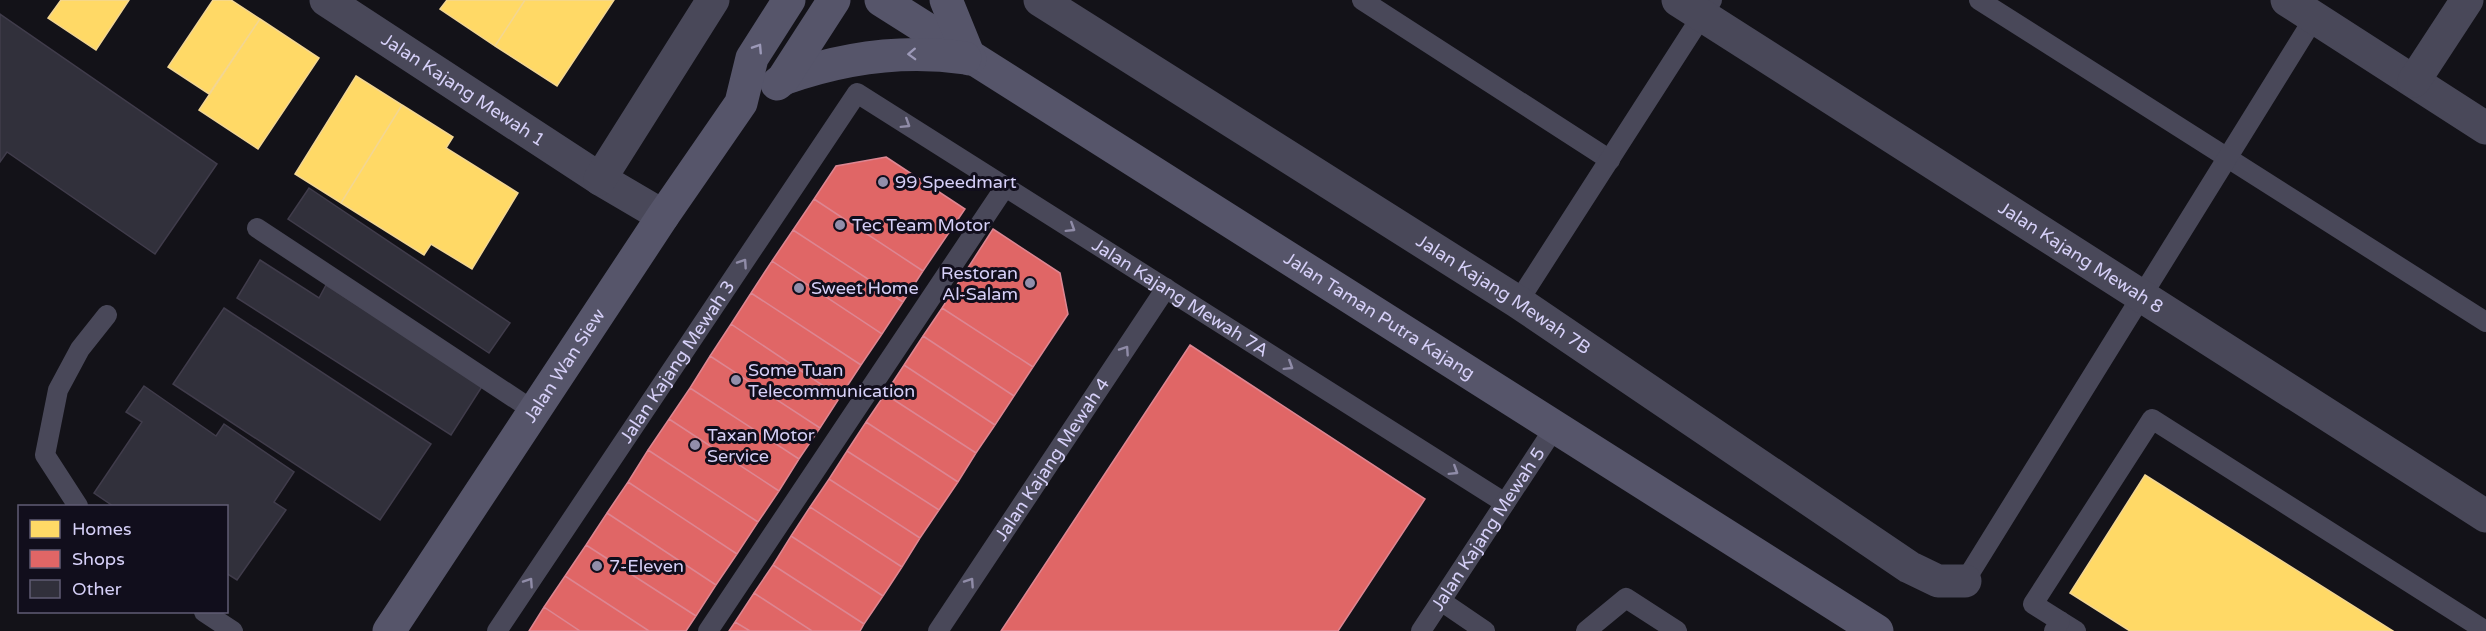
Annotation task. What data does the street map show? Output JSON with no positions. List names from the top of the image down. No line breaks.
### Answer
{"streets":{"street":["Jalan Kajang Mewah 1","Jalan Kajang Mewah 8","Jalan Kajang Mewah 7B","Jalan Taman Putra Kajang","Jalan Wan Siew"],"lane":["Jalan Kajang Mewah 7A","Jalan Kajang Mewah 3","Jalan Kajang Mewah 4","Jalan Kajang Mewah 5"]},"crossings":[["Jalan Kajang Mewah 1","Jalan Wan Siew"],["Jalan Kajang Mewah 7A","Jalan Kajang Mewah 3"],["Jalan Kajang Mewah 7A","Jalan Kajang Mewah 4"],["Jalan Kajang Mewah 7A","Jalan Kajang Mewah 5"],["Jalan Taman Putra Kajang","Jalan Kajang Mewah 5"]],"one_way":["Jalan Kajang Mewah 7A","Jalan Kajang Mewah 4"],"places":["99 Speedmart","Tec Team Motor","Restoran Al-Salam","Sweet Home","Some Tuan Telecommunication","Taxan Motor Service","7-Eleven"],"legend":["Homes","Shops","Other"]}
